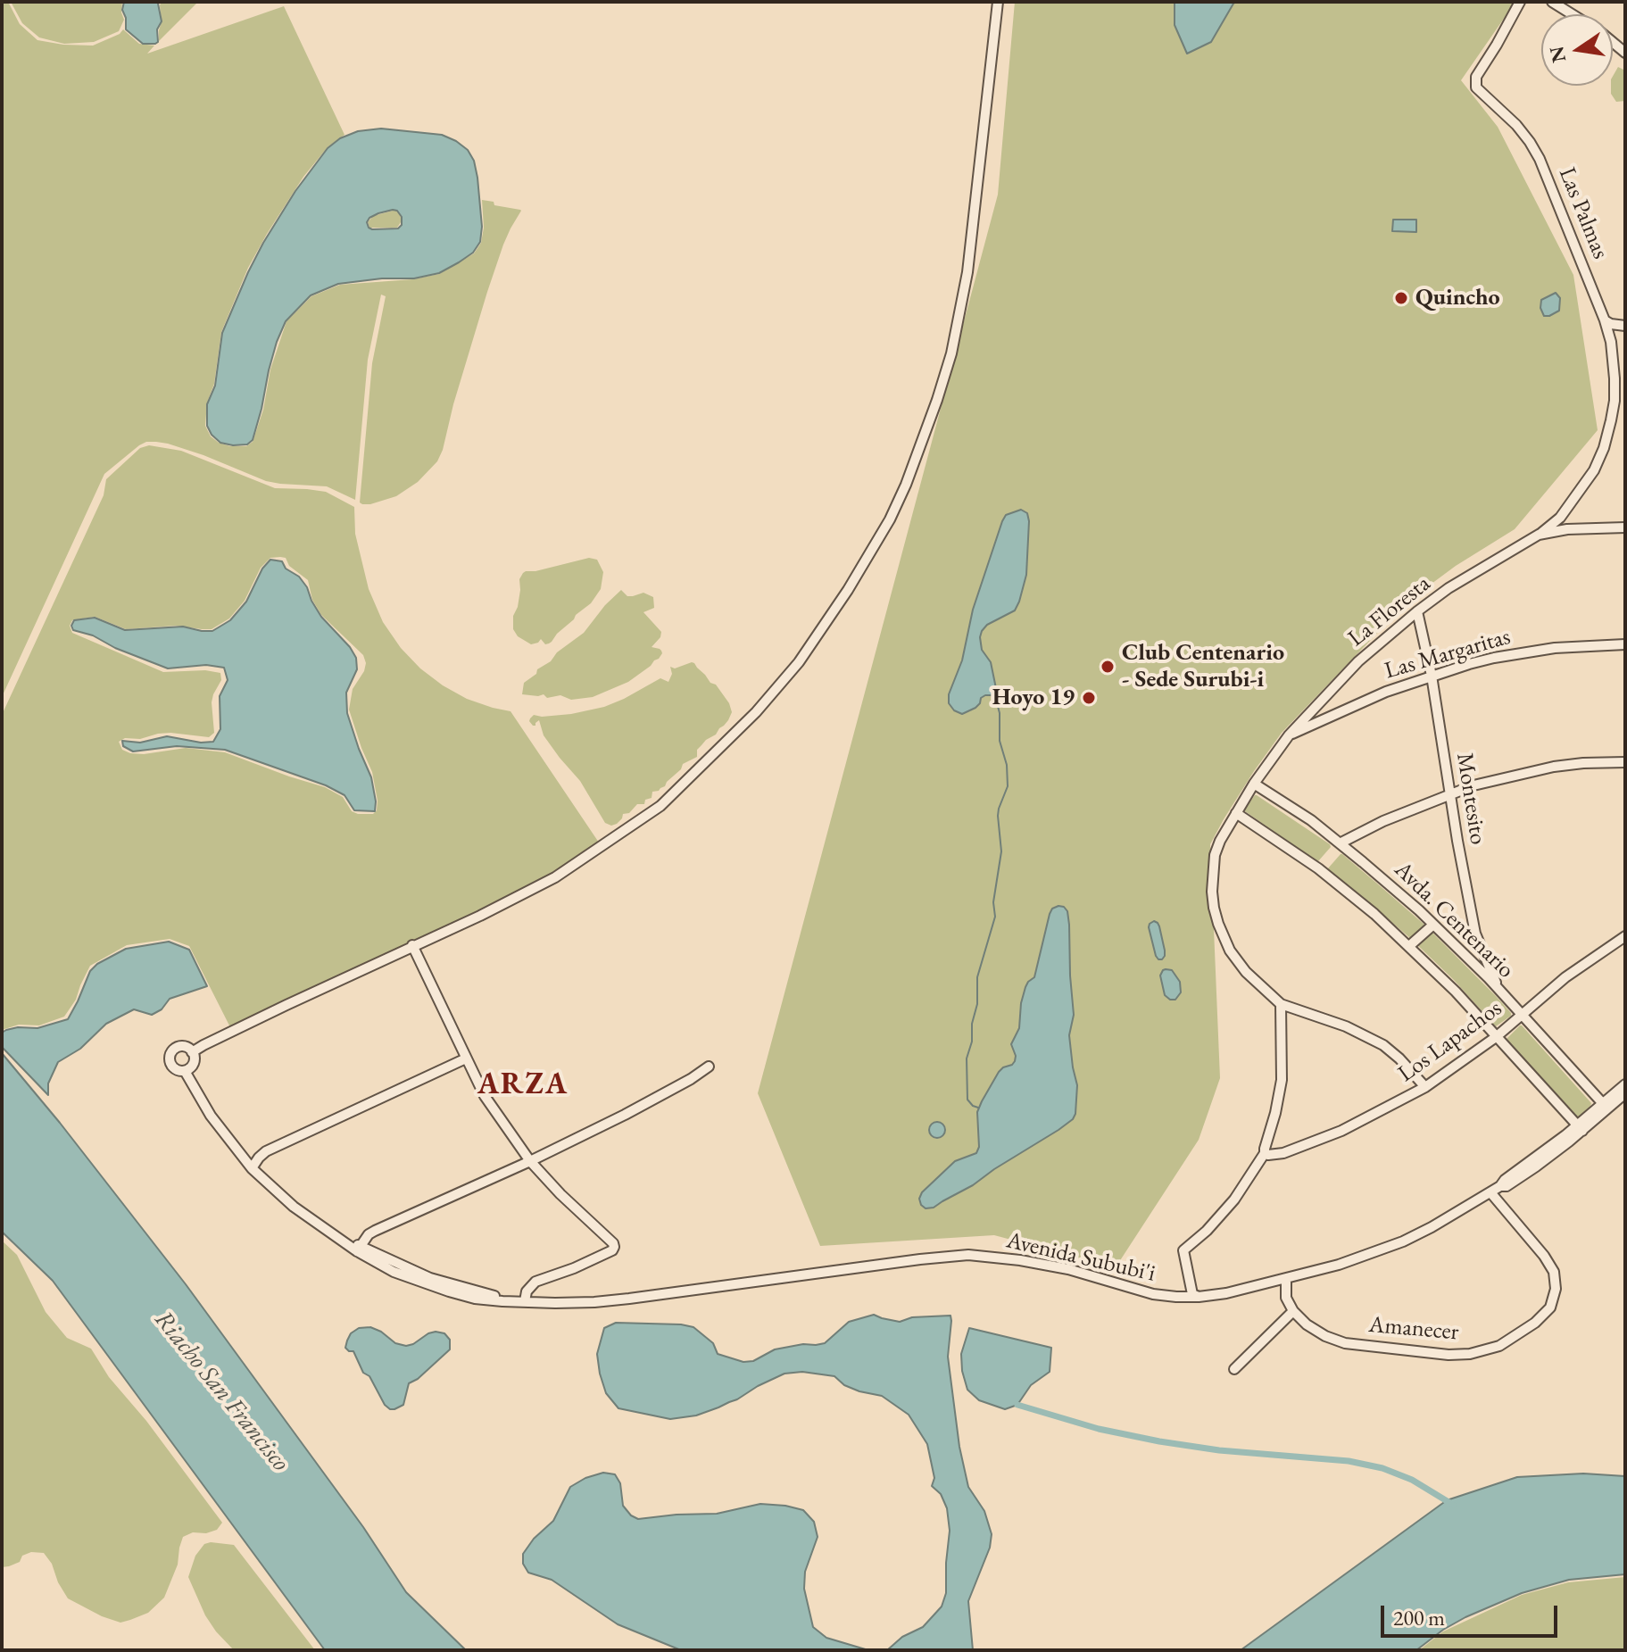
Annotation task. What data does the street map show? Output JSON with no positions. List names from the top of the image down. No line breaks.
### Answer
{"streets":{"street":["Las Palmas","La Floresta","Las Margaritas","Montesito","Avda. Centenario","Los Lapachos","Avenida Sububi'i","Amanecer"]},"crossings":[["Las Palmas","La Floresta"],["La Floresta","Las Margaritas"],["La Floresta","Montesito"],["La Floresta","Avda. Centenario"],["Las Margaritas","Montesito"],["Montesito","Avda. Centenario"],["Avda. Centenario","Los Lapachos"],["Avda. Centenario","Avenida Sububi'i"],["Avenida Sububi'i","Amanecer"]],"districts":["ARZA"],"water":["Riacho San Francisco"],"places":["Quincho","Club Centenario - Sede Surubi-i","Hoyo 19"],"scale_bar":"200 m","north":"left"}
